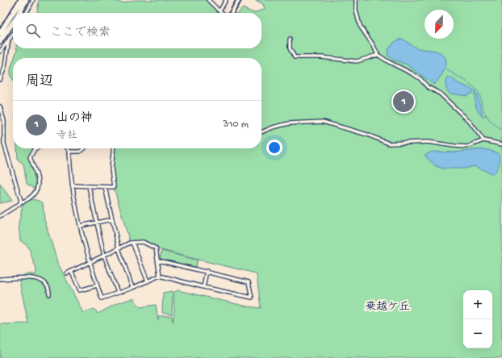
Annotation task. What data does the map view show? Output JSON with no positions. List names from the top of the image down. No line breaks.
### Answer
{"districts":["乗越ケ丘"],"north":"bottom left","page":{"search":"ここで検索","heading":"周辺","pins":"1","list":[{"mark":"1","name":"山の神","note":"寺社","value":"310 m"}],"map_buttons":["+","−"]}}
